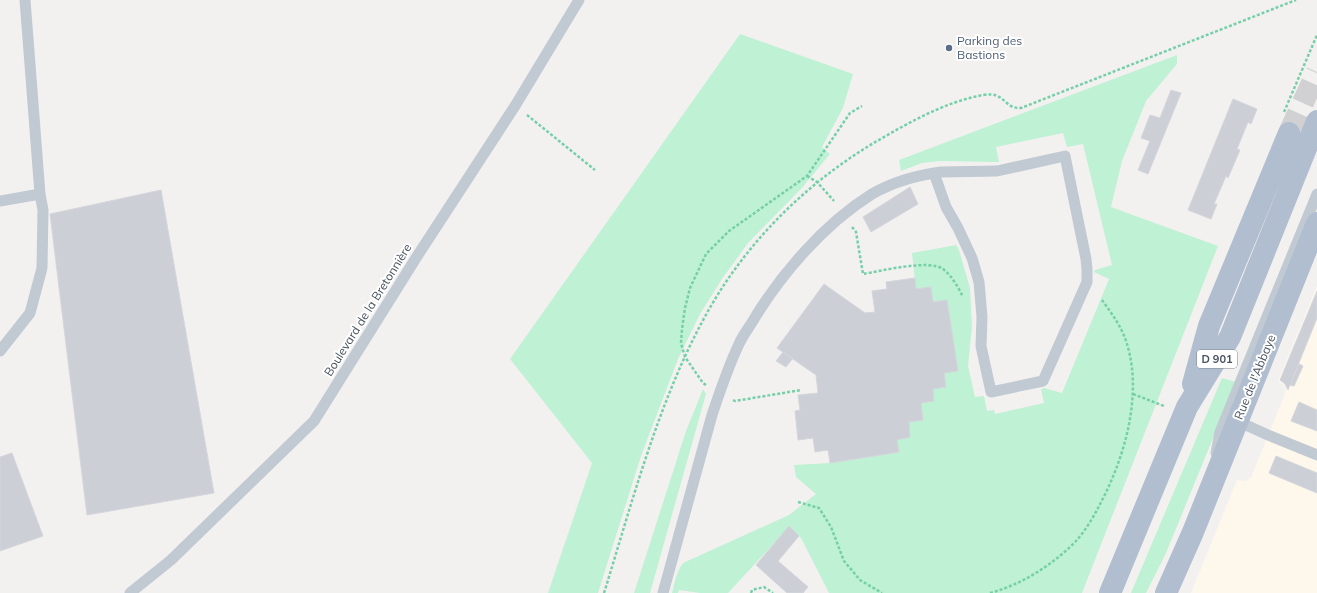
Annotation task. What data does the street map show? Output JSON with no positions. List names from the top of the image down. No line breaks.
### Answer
{"streets":{"main road":["D 901","Rue de l'Abbaye"],"lane":["Boulevard de la Bretonnière"]},"places":["Parking des Bastions"]}
